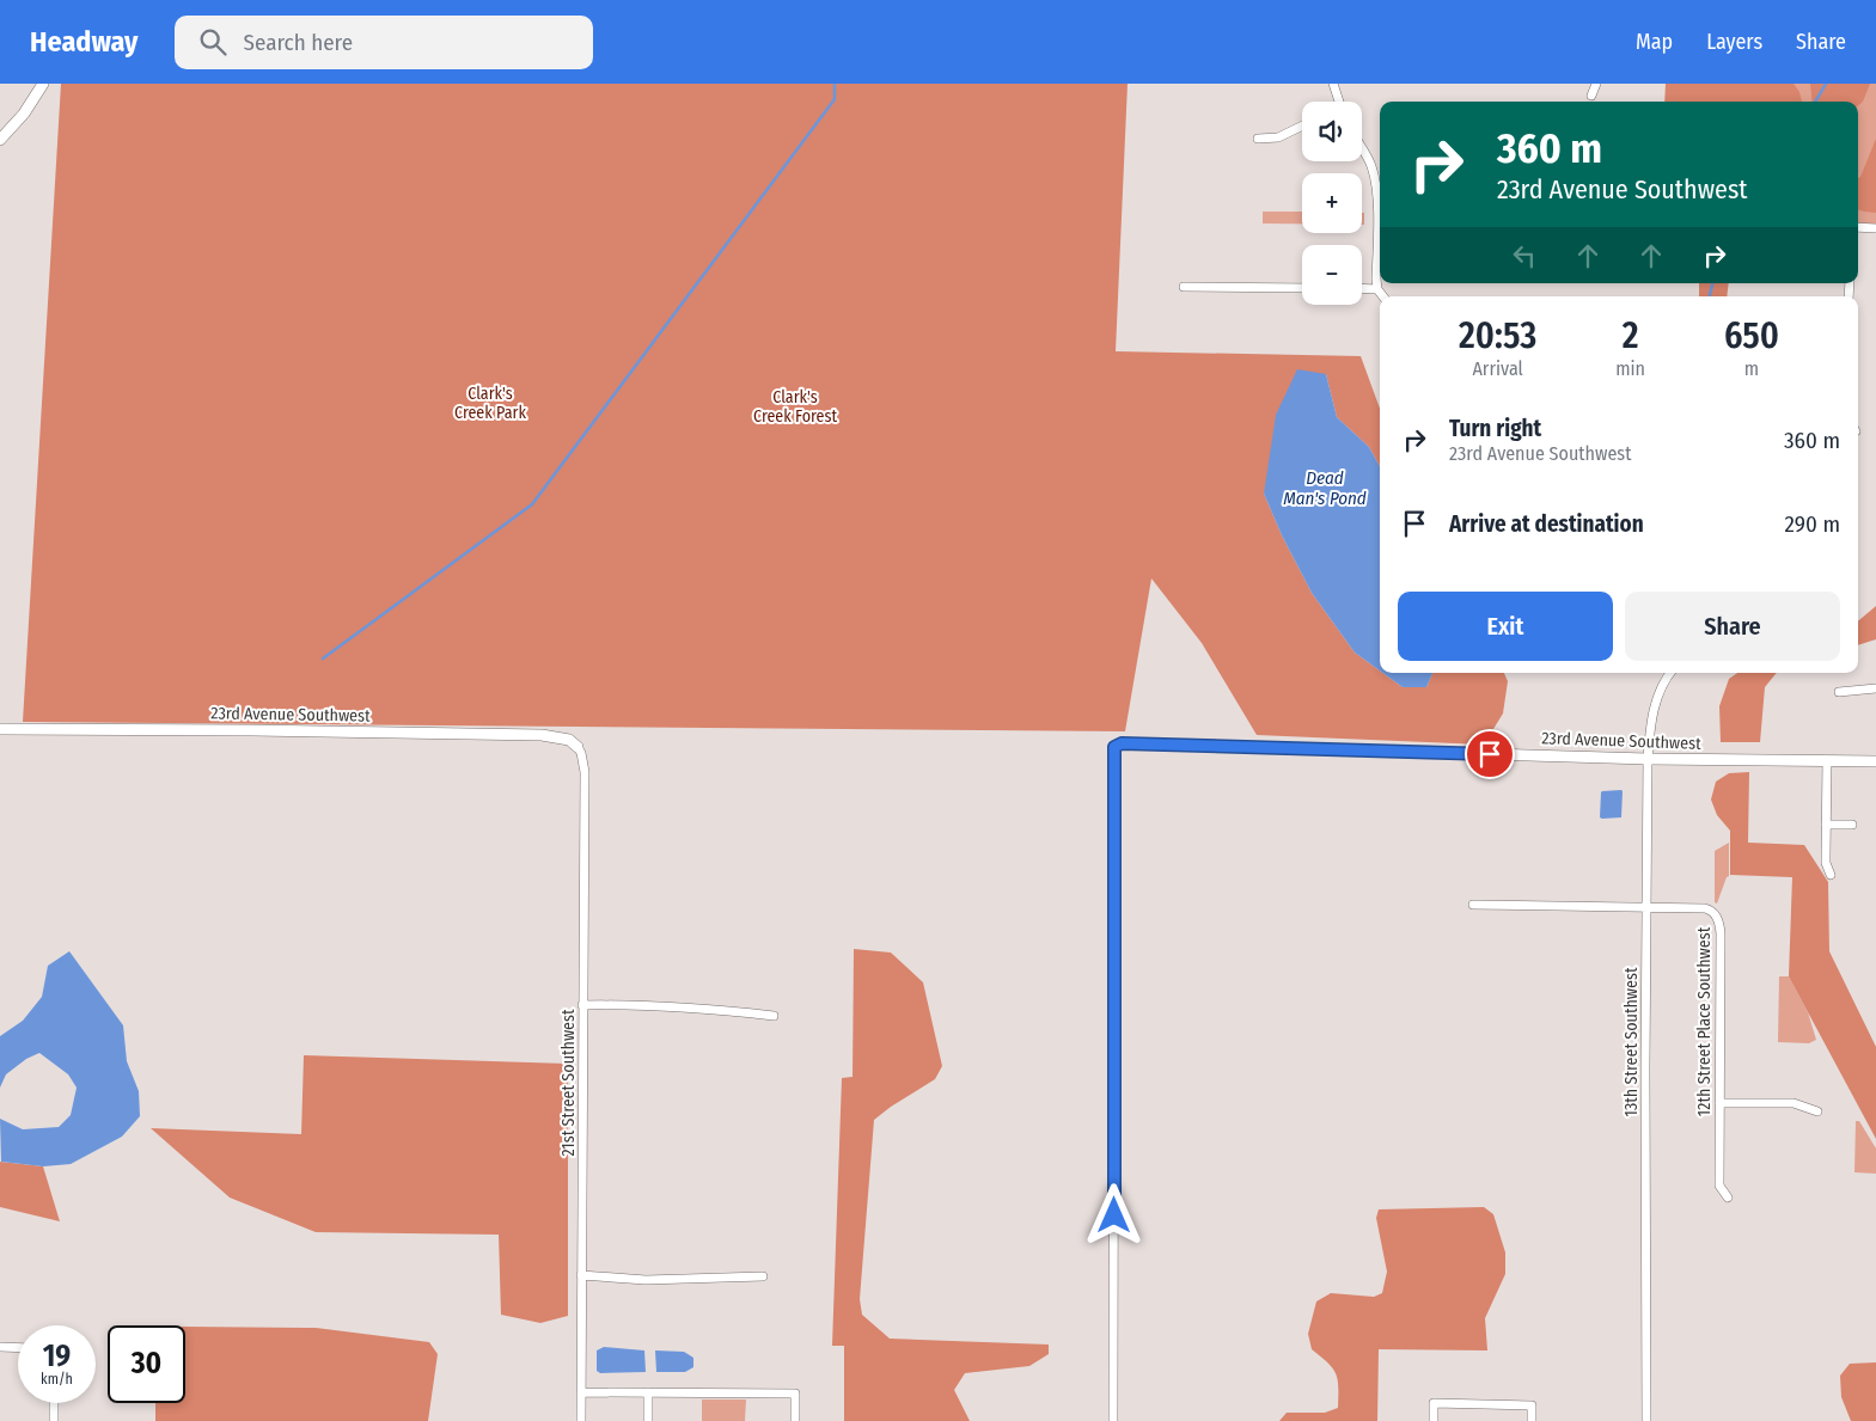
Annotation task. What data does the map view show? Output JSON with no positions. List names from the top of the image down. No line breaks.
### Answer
{"streets":{"street":["23rd Avenue Southwest","12th Street Place Southwest","13th Street Southwest","21st Street Southwest"]},"crossings":[["23rd Avenue Southwest","13th Street Southwest"],["23rd Avenue Southwest","21st Street Southwest"],["12th Street Place Southwest","13th Street Southwest"]],"water":["Dead Man's Pond"],"parks":["Clark's Creek Park","Clark's Creek Forest"],"page":{"header":"Headway","search":"Search here","nav":["Map","Layers","Share"],"map_buttons":["+","−"],"turn":["360 m","23rd Avenue Southwest"],"eta":["20:53","Arrival","2","min","650","m"],"list":[{"name":"Turn right","note":"23rd Avenue Southwest","value":"360 m"},{"name":"Arrive at destination","value":"290 m"}],"buttons":["Exit","Share"],"speed":"19 km/h","limit":"30"}}
